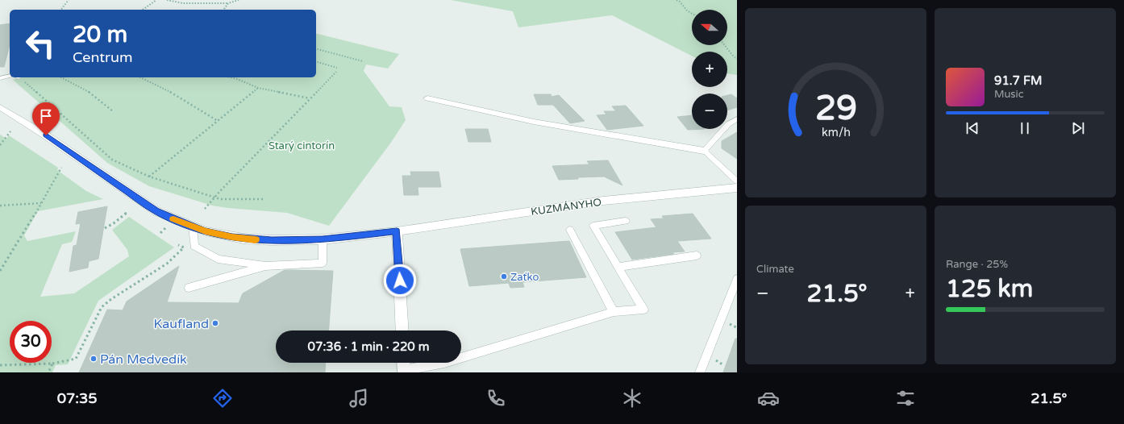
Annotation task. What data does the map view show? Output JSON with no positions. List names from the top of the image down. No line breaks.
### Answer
{"streets":{"street":["KUZMÁNYHO"]},"parks":["Starý cintorín"],"places":["Zaťko","Kaufland","Pán Medvedík"],"north":"left","page":{"map_buttons":["+","−"],"turn":["20 m","Centrum"],"song":["91.7 FM","Music"],"tile":["Climate",["Range · 25%","125 km"]],"heat":["−","21.5°","+"],"limit":"30","trip":"07:36 · 1 min · 220 m","tabs":["07:35","21.5°"],"gauge":["29","km/h"]}}
